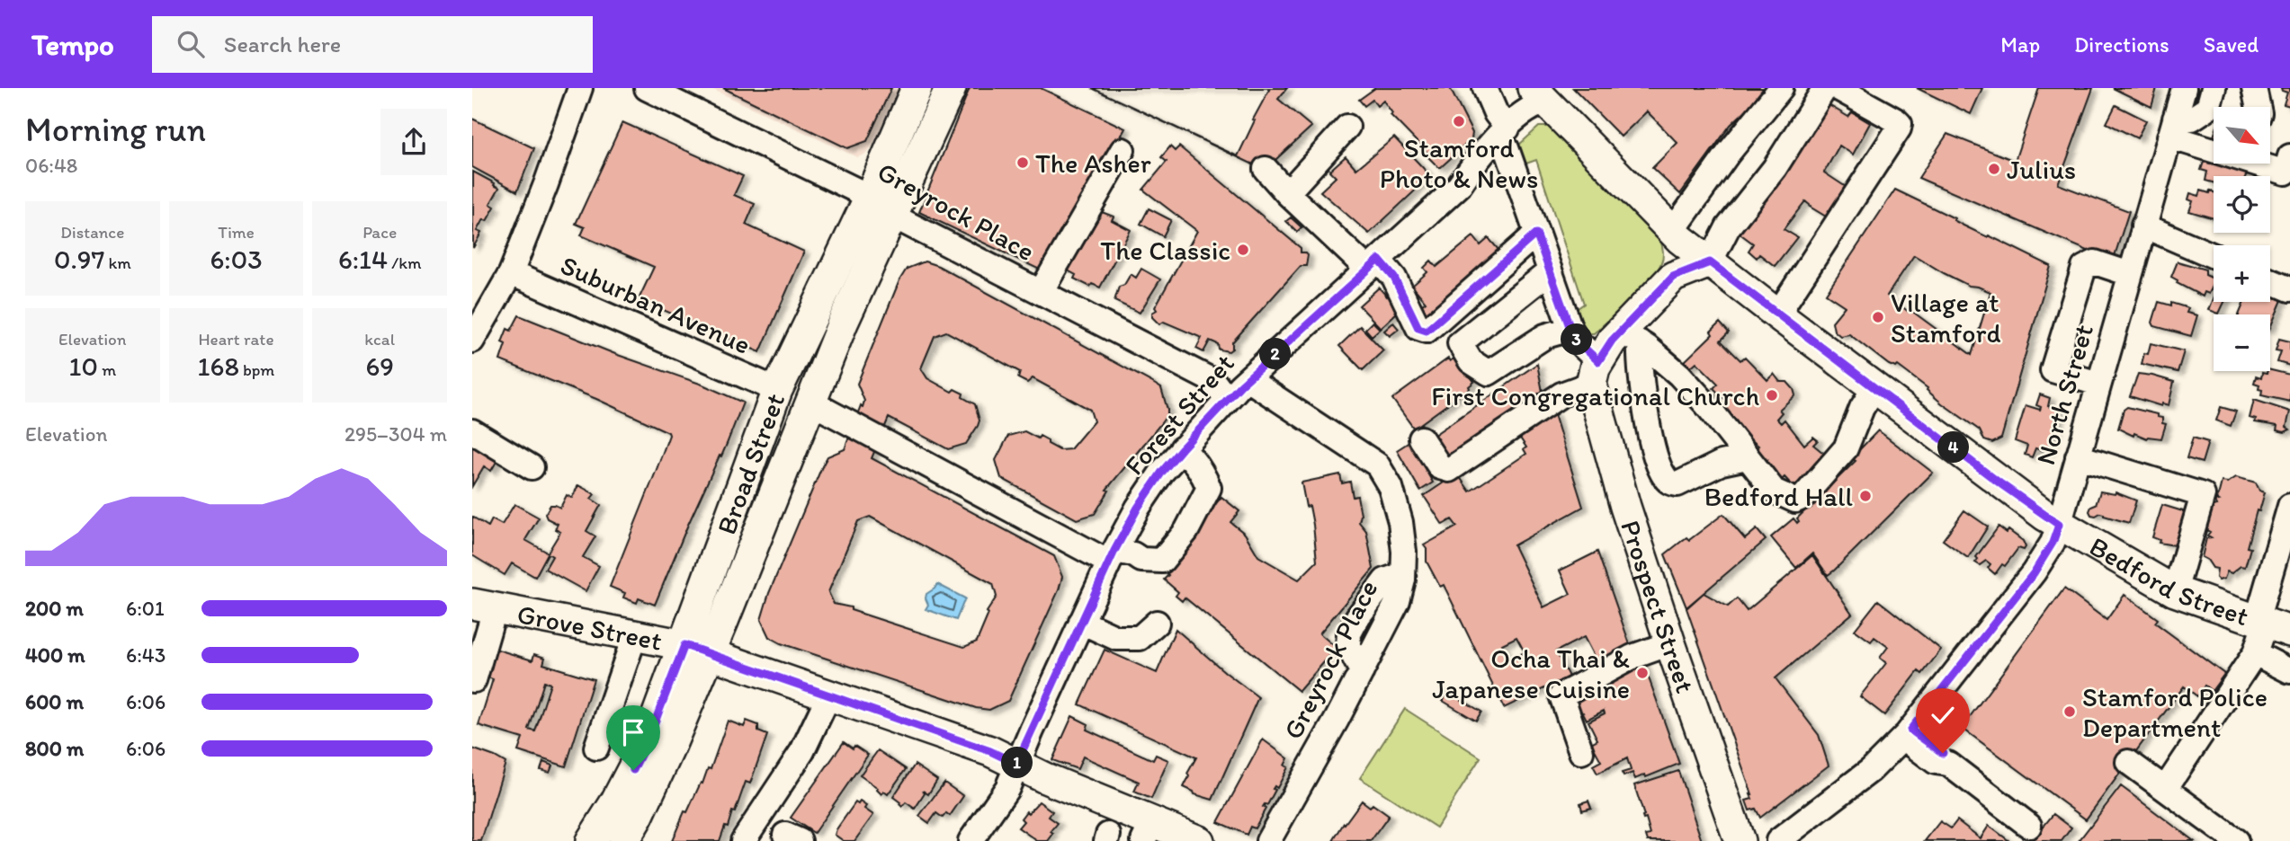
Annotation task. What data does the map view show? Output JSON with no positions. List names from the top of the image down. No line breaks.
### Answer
{"streets":{"main road":["Broad Street","Bedford Street","Prospect Street","Grove Street"],"street":["Greyrock Place","Suburban Avenue","North Street","Forest Street"]},"crossings":[["Greyrock Place","Forest Street"],["Greyrock Place","Broad Street"],["Suburban Avenue","Broad Street"],["North Street","Bedford Street"],["Forest Street","Bedford Street"],["Forest Street","Prospect Street"],["Forest Street","Grove Street"],["Broad Street","Grove Street"]],"places":["Stamford Photo & News","The Asher","Julius","The Classic","Village at Stamford","First Congregational Church","Bedford Hall","Ocha Thai & Japanese Cuisine","Stamford Police Department"],"north":"bottom right","page":{"header":"Tempo","search":"Search here","nav":["Map","Directions","Saved"],"heading":["Morning run","06:48"],"map_buttons":["+","−"],"stats":[["Distance","0.97 km"],["Time","6:03"],["Pace","6:14 /km"],["Elevation","10 m"],["Heart rate","168 bpm"],["kcal","69"]],"pins":["3","2","4","1"],"chart":["Elevation","295–304 m"],"list":[{"name":"200 m","note":"6:01"},{"name":"400 m","note":"6:43"},{"name":"600 m","note":"6:06"},{"name":"800 m","note":"6:06"}]}}
